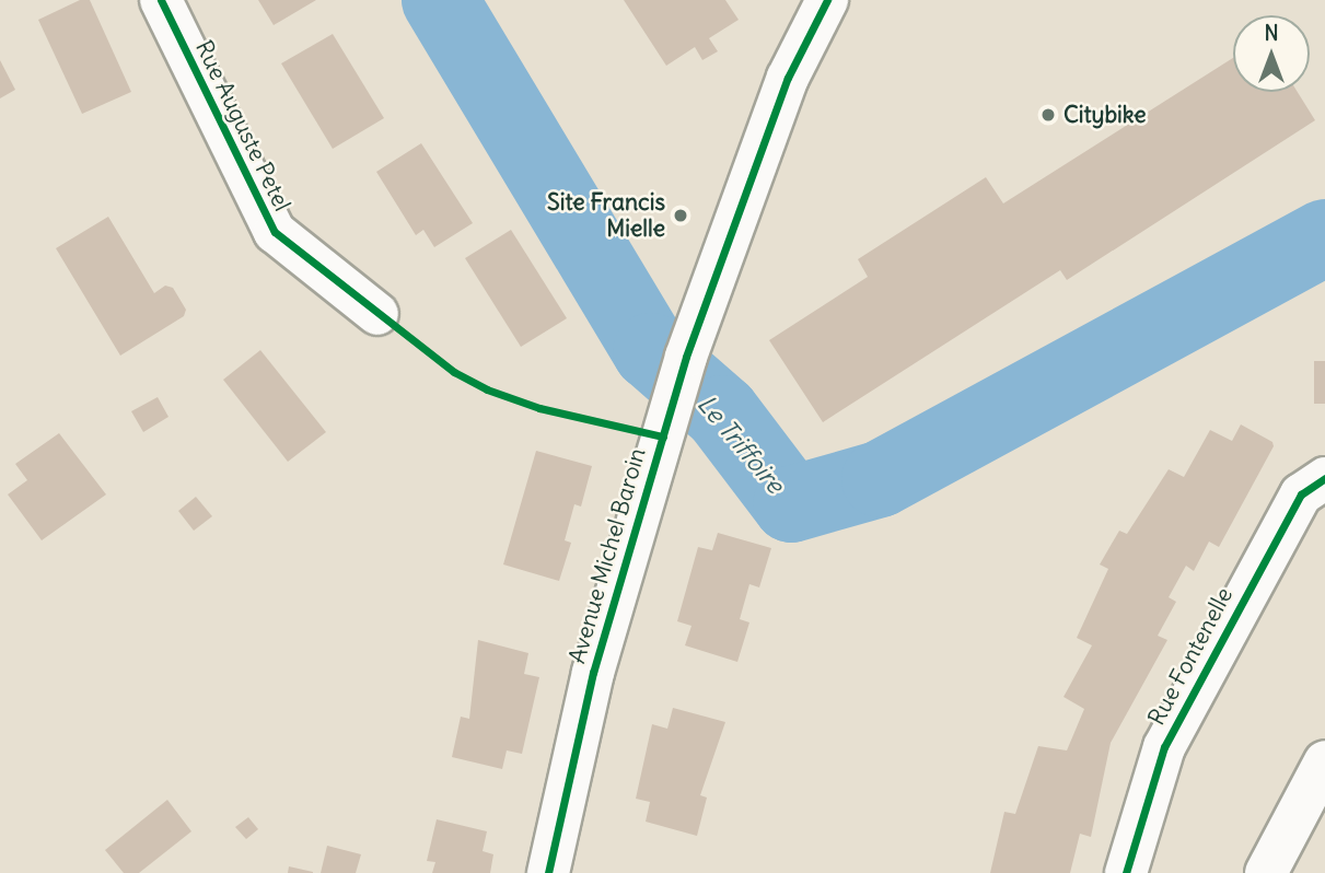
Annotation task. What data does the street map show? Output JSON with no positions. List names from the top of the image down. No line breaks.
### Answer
{"streets":{"street":["Rue Auguste Petel","Avenue Michel Baroin","Rue Fontenelle"]},"water":["Le Triffoire"],"places":["Citybike","Site Francis Mielle"],"north":"top"}
